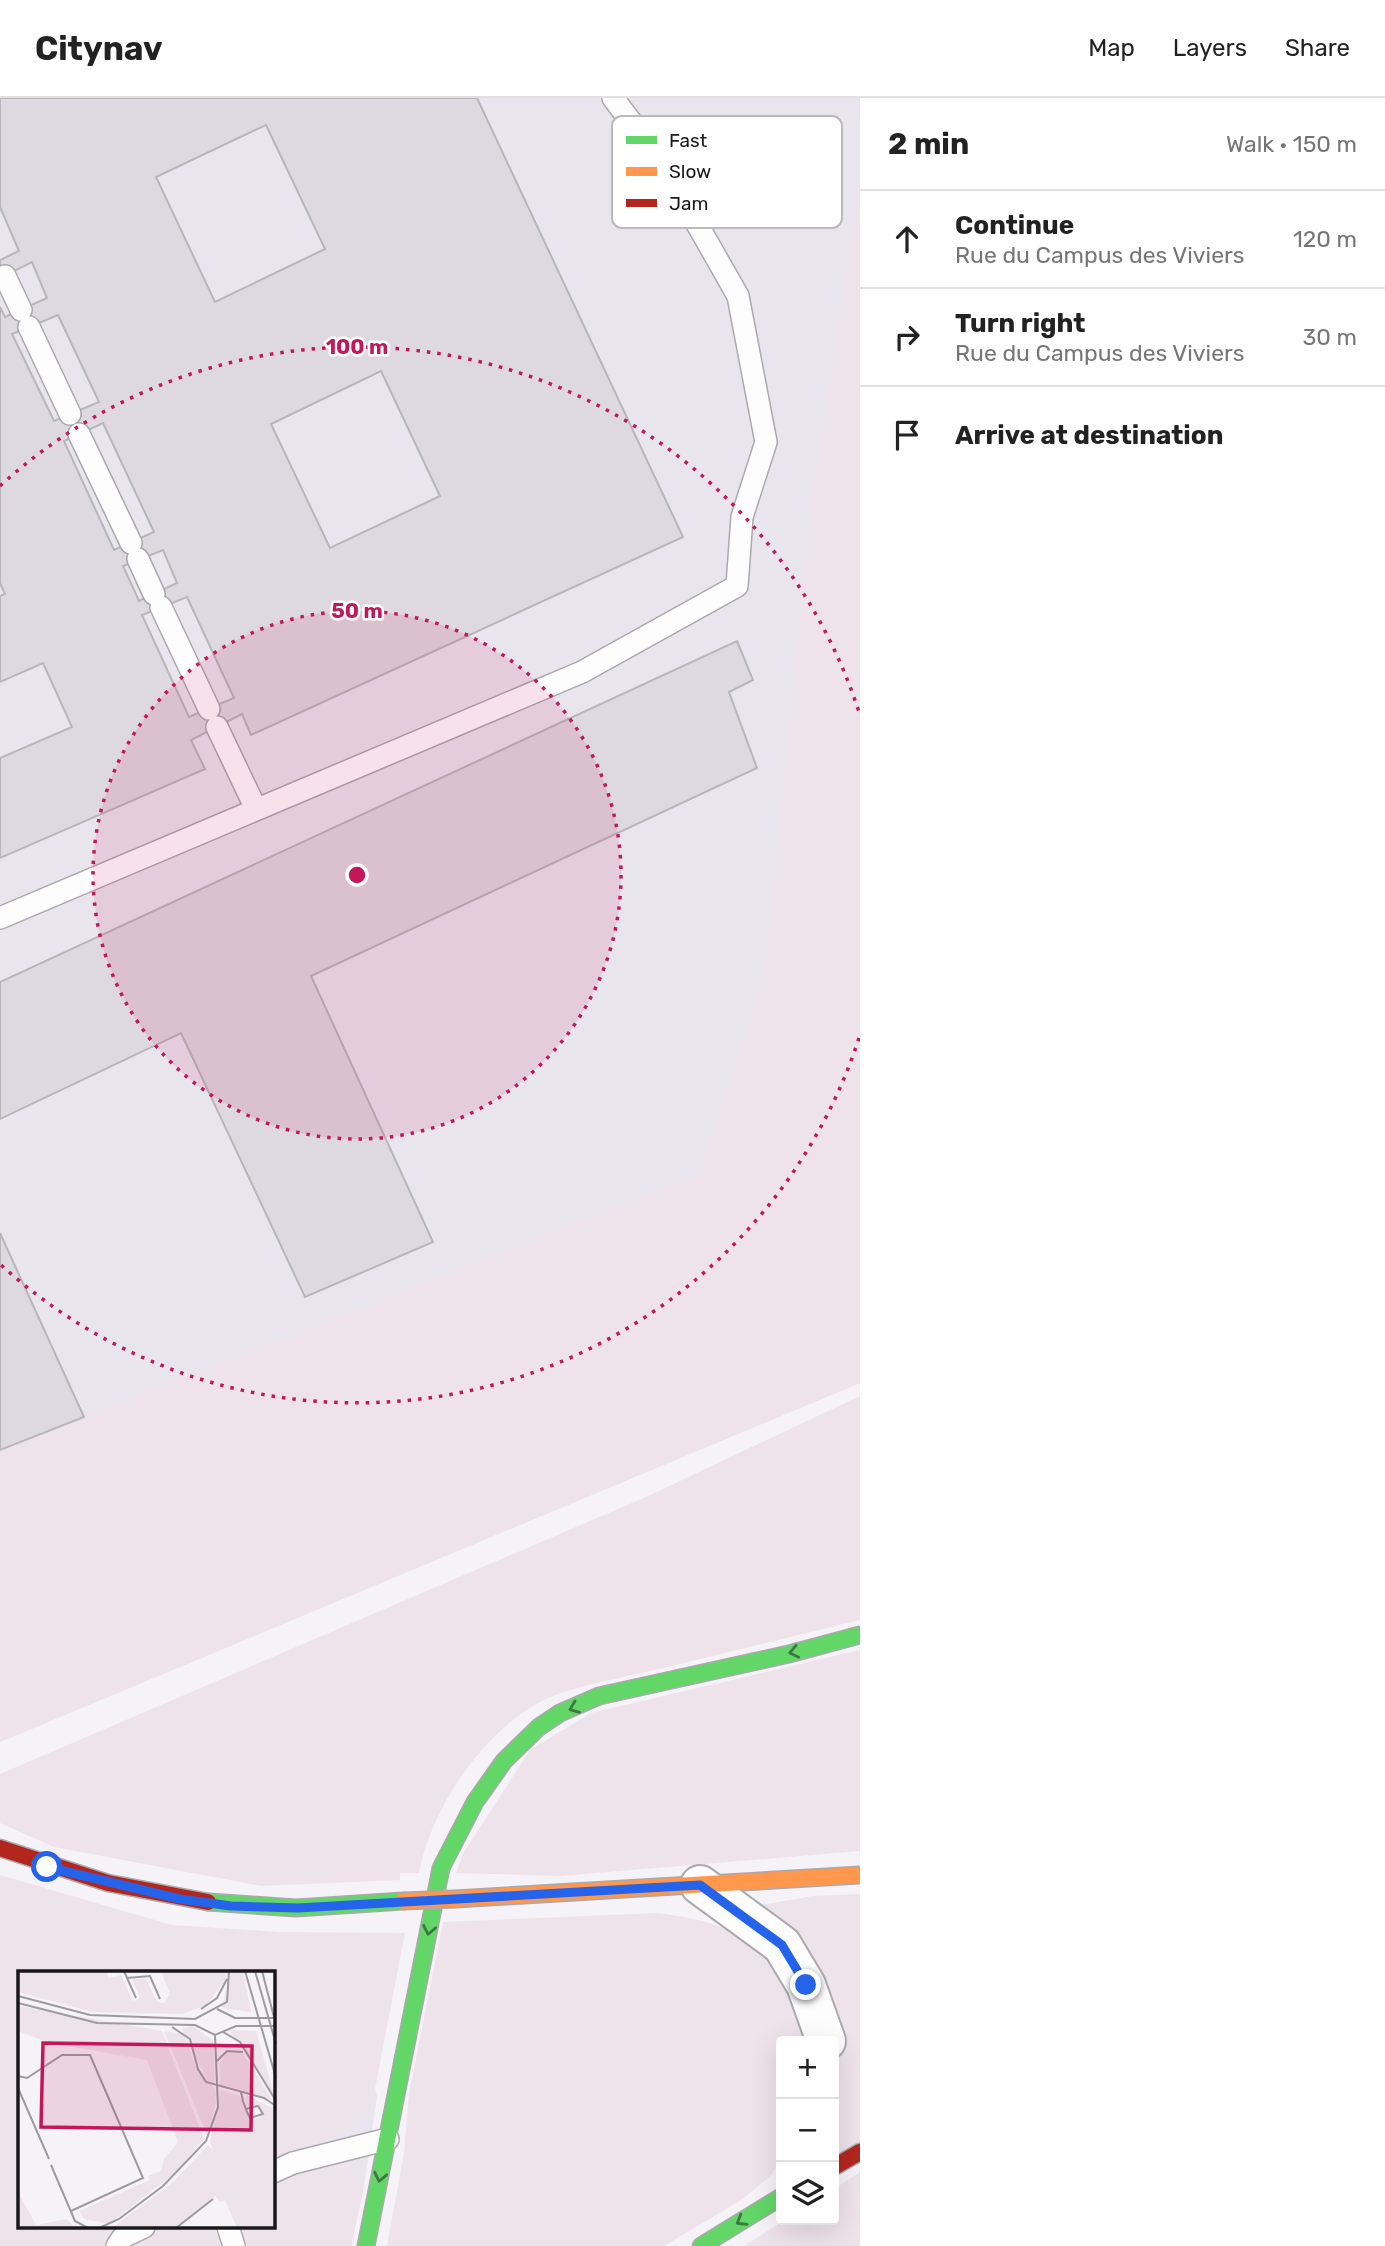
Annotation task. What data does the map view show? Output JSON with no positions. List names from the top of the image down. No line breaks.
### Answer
{"legend":["Fast","Slow","Jam"],"page":{"header":"Citynav","nav":["Map","Layers","Share"],"heading":["2 min","Walk · 150 m"],"list":[["Continue","Rue du Campus des Viviers","120 m"],["Turn right","Rue du Campus des Viviers","30 m"],"Arrive at destination"],"map_buttons":["+","−"]},"rings":["100 m","50 m"]}
